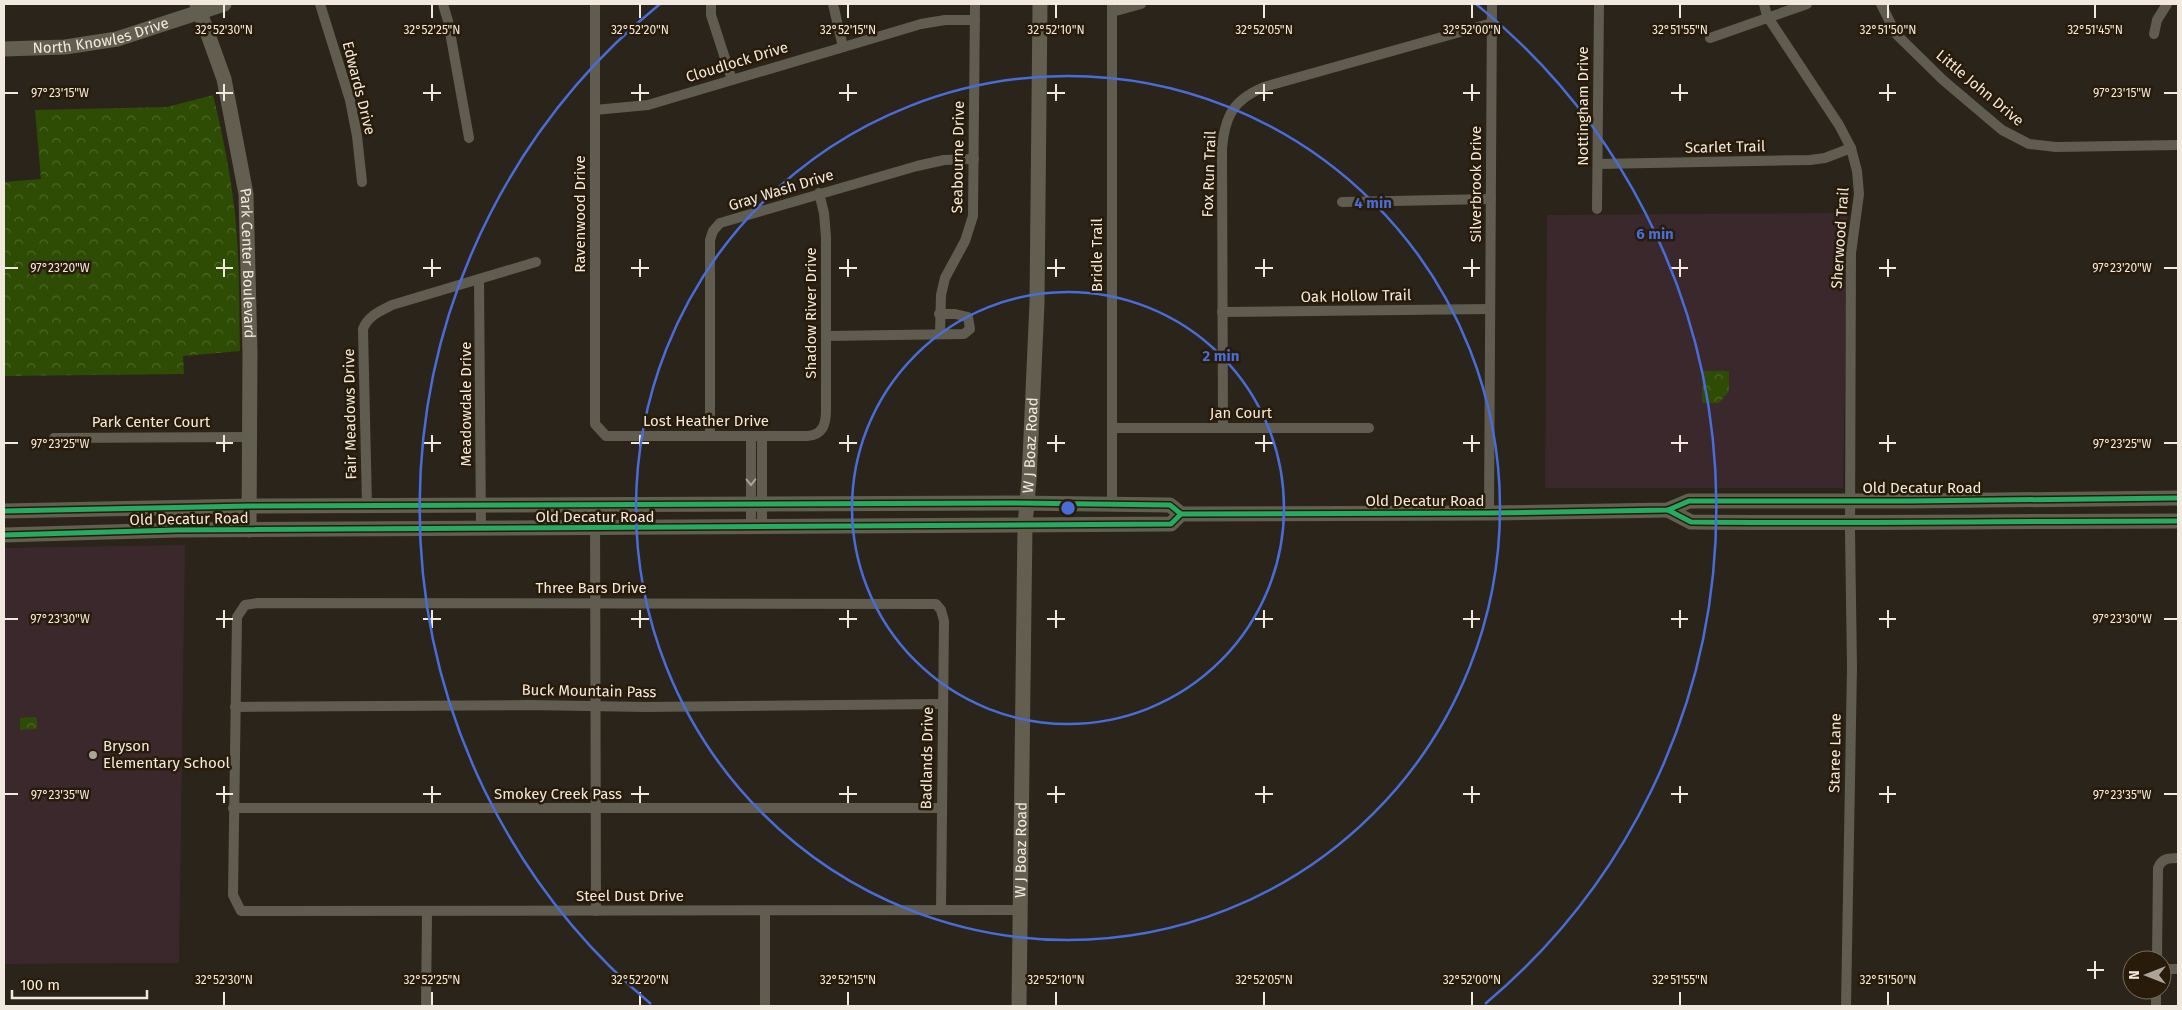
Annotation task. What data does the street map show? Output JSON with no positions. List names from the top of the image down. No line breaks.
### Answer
{"streets":{"main road":["North Knowles Drive","Park Center Boulevard","W J Boaz Road","Old Decatur Road"],"street":["Cloudlock Drive","Edwards Drive","Little John Drive","Nottingham Drive","Scarlet Trail","Seabourne Drive","Fox Run Trail","Silverbrook Drive","Gray Wash Drive","Ravenwood Drive","Sherwood Trail","Bridle Trail","Oak Hollow Trail","Shadow River Drive","Meadowdale Drive","Jan Court","Fair Meadows Drive","Lost Heather Drive","Park Center Court","Three Bars Drive","Buck Mountain Pass","Staree Lane","Badlands Drive","Smokey Creek Pass","Steel Dust Drive"]},"crossings":[["North Knowles Drive","Park Center Boulevard"],["Cloudlock Drive","Seabourne Drive"],["Cloudlock Drive","Ravenwood Drive"],["Nottingham Drive","Scarlet Trail"],["Scarlet Trail","Sherwood Trail"],["Seabourne Drive","Gray Wash Drive"],["Fox Run Trail","Silverbrook Drive"],["Fox Run Trail","Oak Hollow Trail"],["Fox Run Trail","Jan Court"],["Silverbrook Drive","Oak Hollow Trail"],["Silverbrook Drive","Old Decatur Road"],["Gray Wash Drive","Shadow River Drive"],["Gray Wash Drive","Lost Heather Drive"],["Ravenwood Drive","Lost Heather Drive"],["Sherwood Trail","Old Decatur Road"],["Sherwood Trail","Staree Lane"],["Bridle Trail","Jan Court"],["Bridle Trail","Old Decatur Road"],["Park Center Boulevard","Park Center Court"],["Park Center Boulevard","Old Decatur Road"],["Shadow River Drive","Lost Heather Drive"],["Meadowdale Drive","Fair Meadows Drive"],["Meadowdale Drive","Old Decatur Road"],["Fair Meadows Drive","Old Decatur Road"],["W J Boaz Road","Old Decatur Road"],["W J Boaz Road","Steel Dust Drive"],["Old Decatur Road","Staree Lane"],["Three Bars Drive","Buck Mountain Pass"],["Three Bars Drive","Badlands Drive"],["Buck Mountain Pass","Badlands Drive"],["Badlands Drive","Smokey Creek Pass"],["Badlands Drive","Steel Dust Drive"],["Smokey Creek Pass","Steel Dust Drive"]],"places":["Bryson Elementary School"],"scale_bar":"100 m","north":"left","coordinates":["32°52'30\"N","32°52'25\"N","32°52'20\"N","32°52'15\"N","32°52'10\"N","32°52'05\"N","32°52'00\"N","32°51'55\"N","32°51'50\"N","32°51'45\"N","97°23'15\"W","97°23'20\"W","97°23'25\"W","97°23'30\"W","97°23'35\"W"],"rings":["4 min","6 min","2 min"]}
